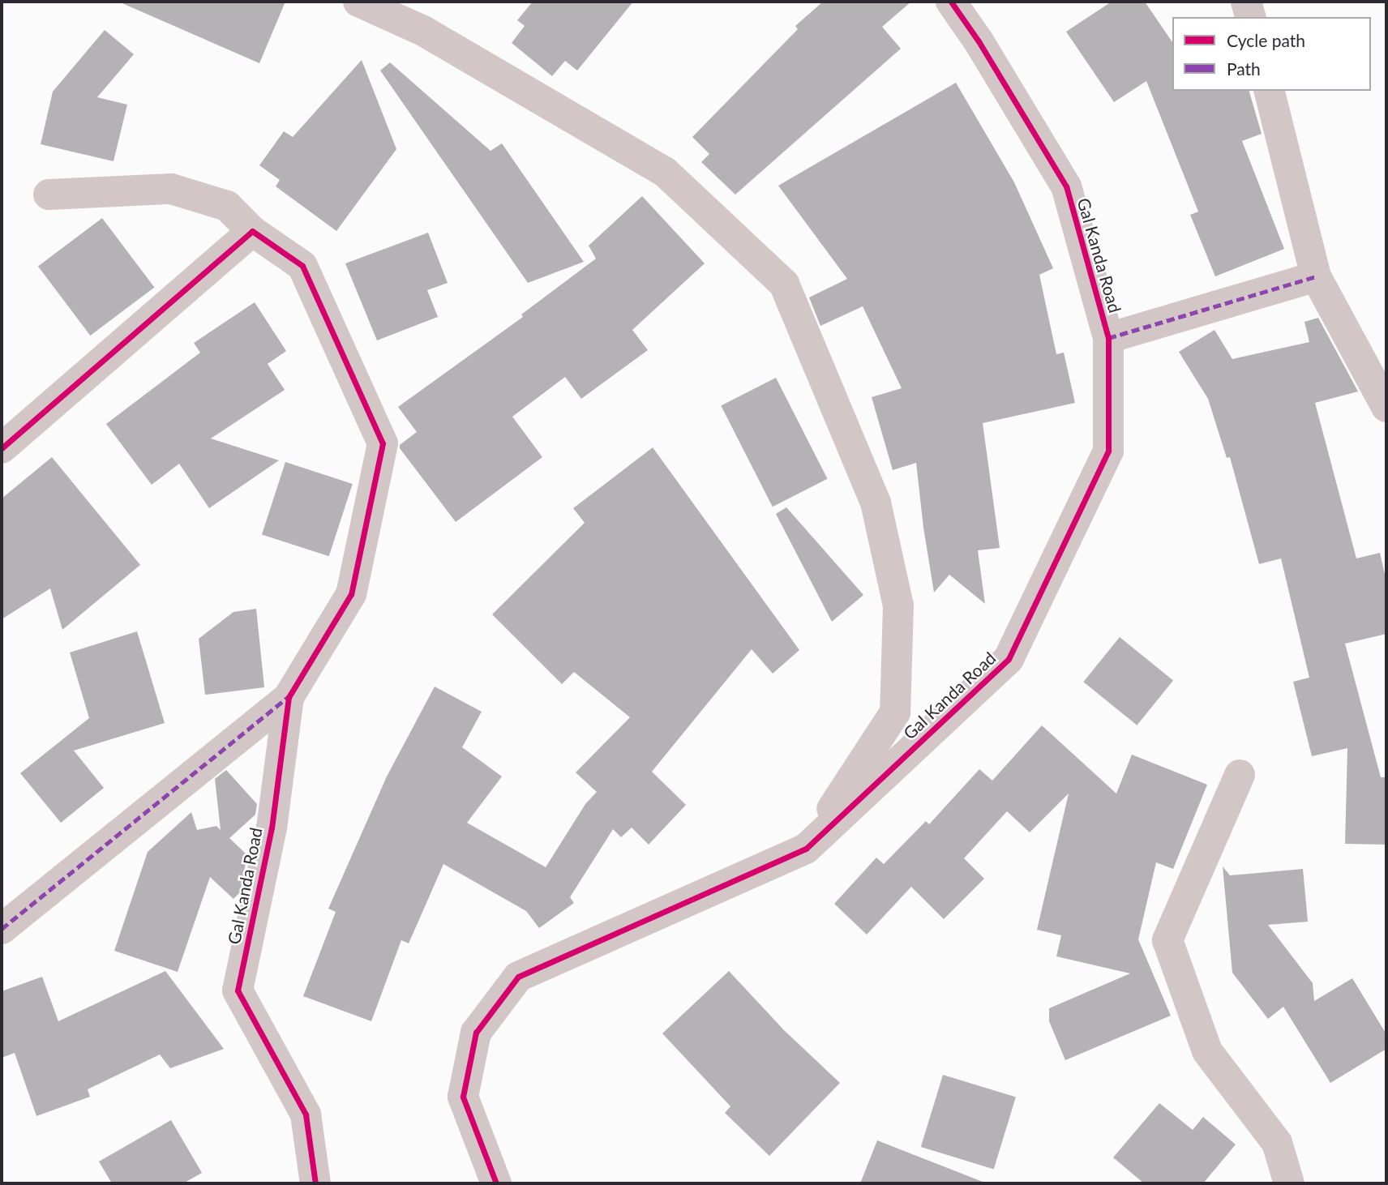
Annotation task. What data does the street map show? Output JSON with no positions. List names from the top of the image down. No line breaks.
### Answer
{"streets":{"street":["Gal Kanda Road"]},"legend":["Cycle path","Path"]}
